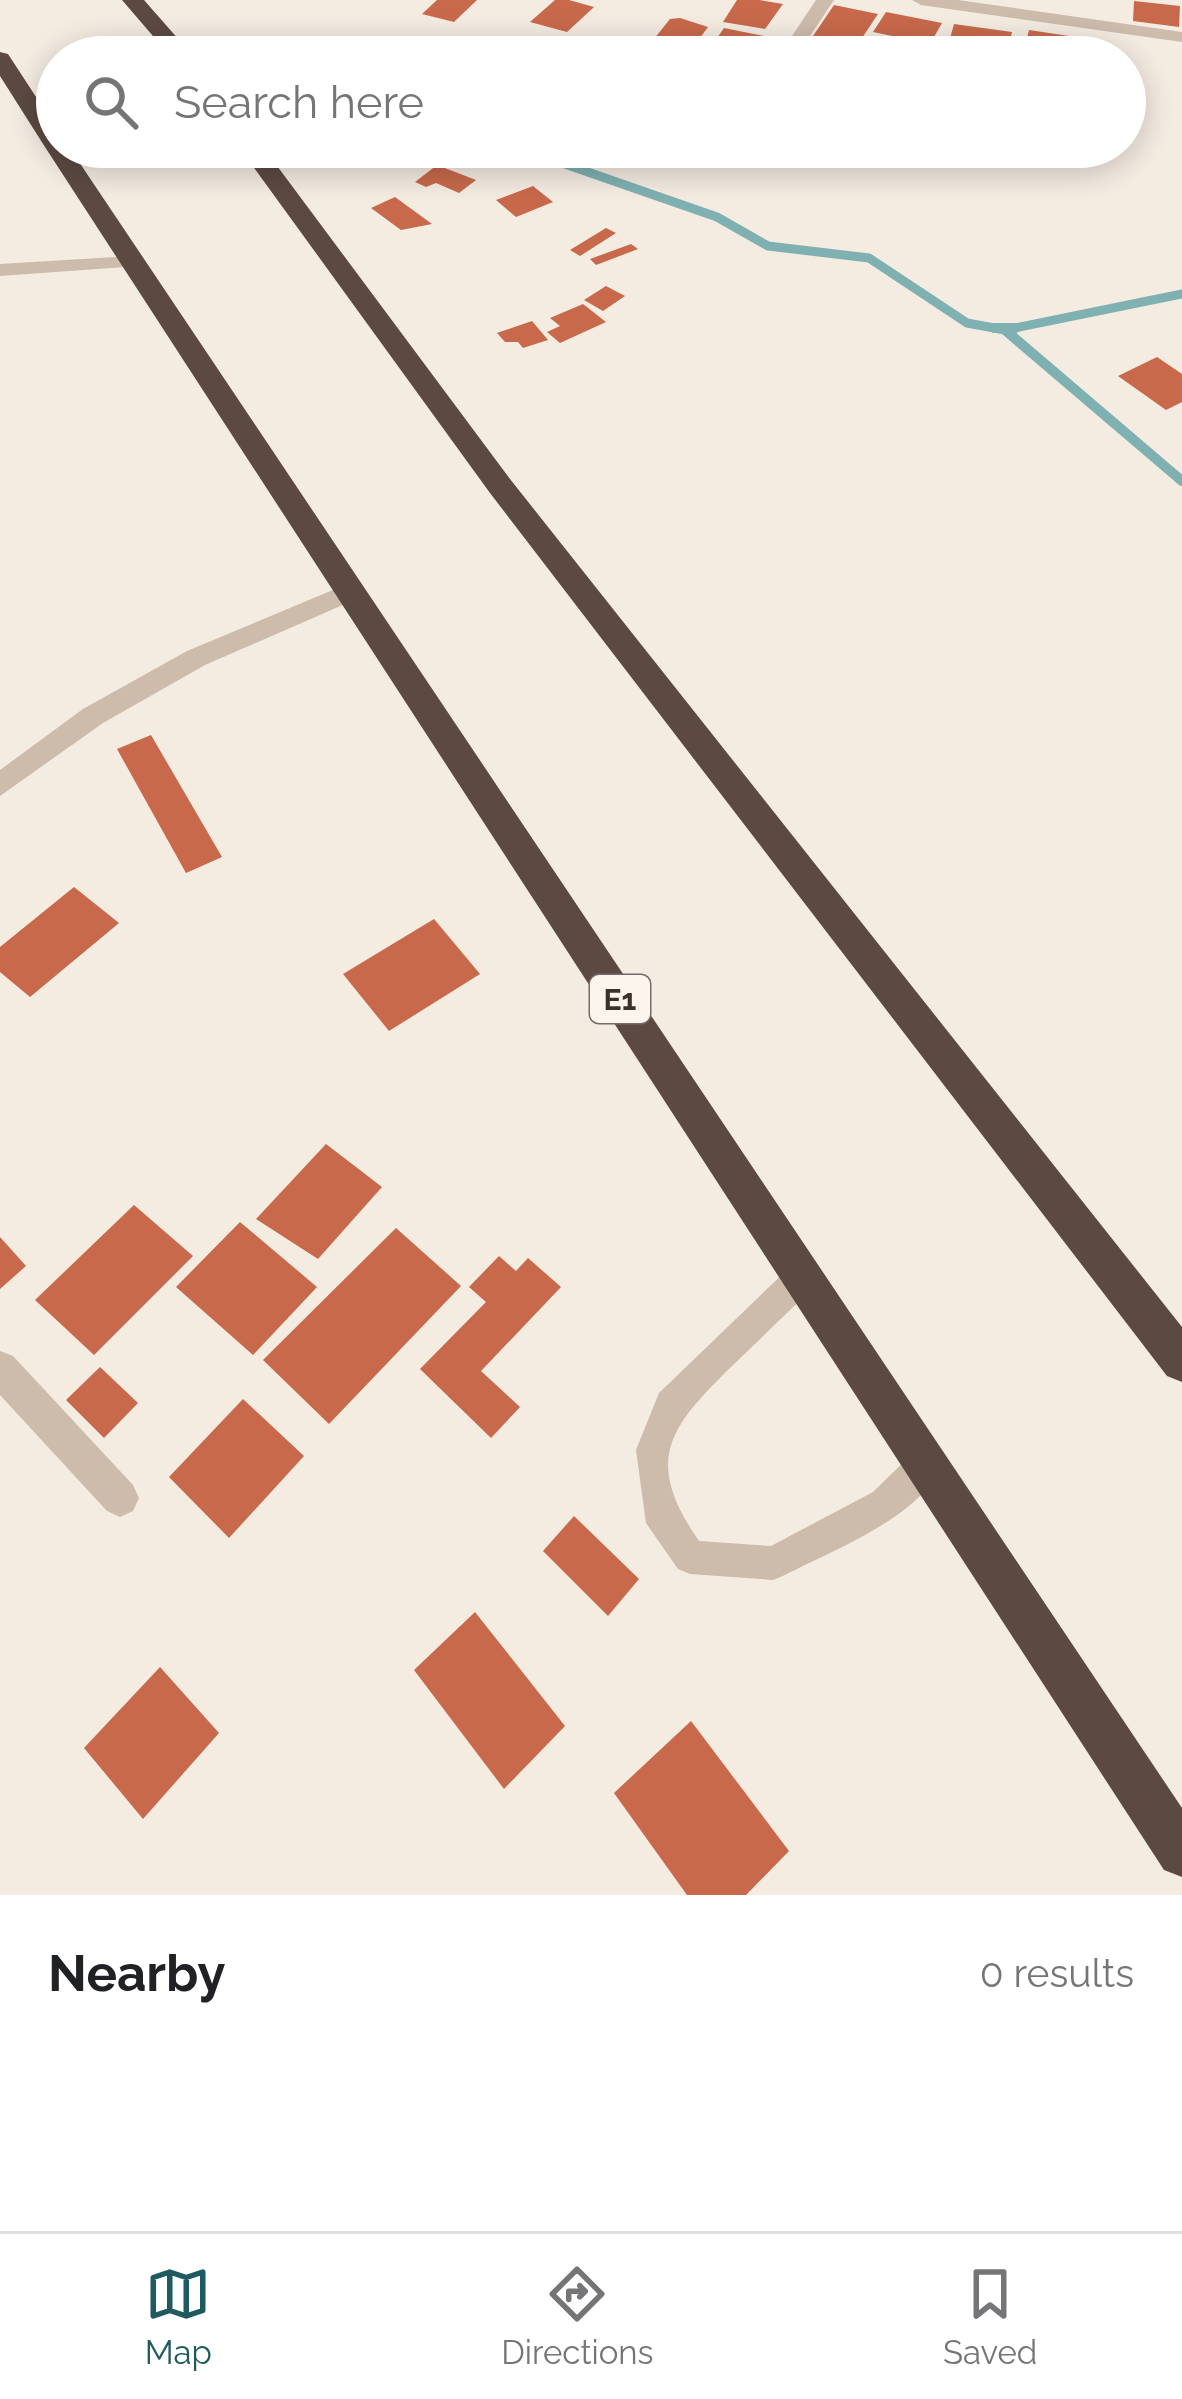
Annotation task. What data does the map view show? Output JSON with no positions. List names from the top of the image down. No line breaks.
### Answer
{"streets":{"highway":["E1"]},"page":{"search":"Search here","heading":["Nearby","0 results"],"nav":["Map","Directions","Saved"]}}
